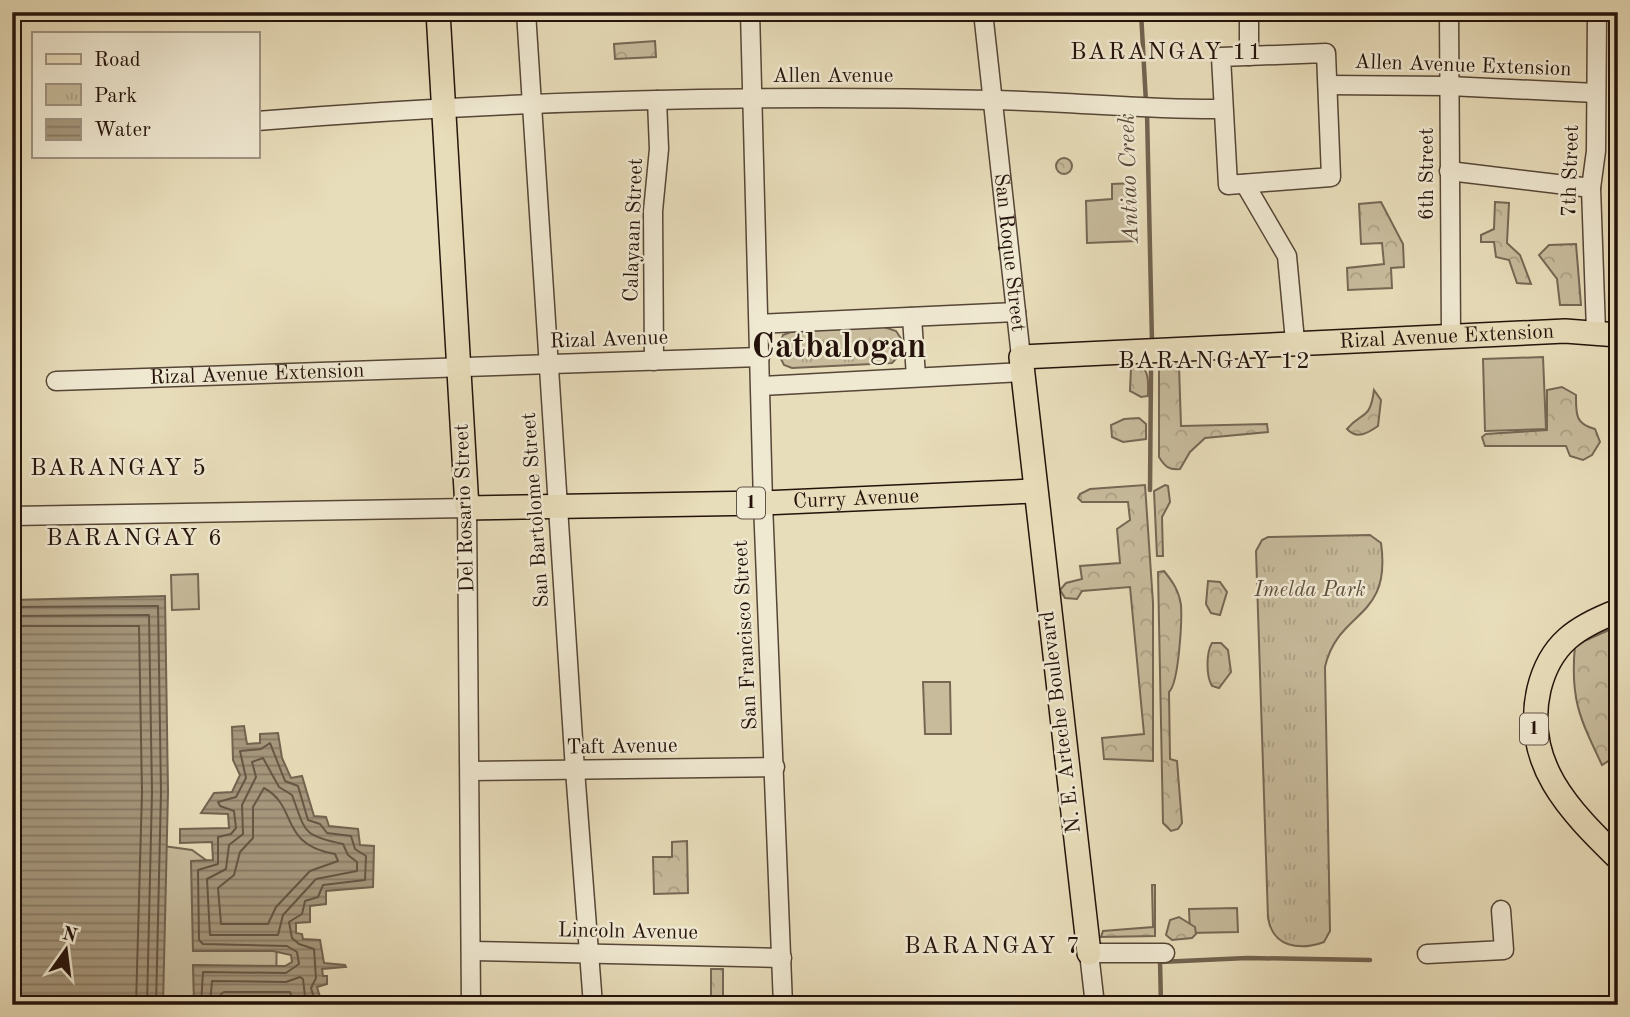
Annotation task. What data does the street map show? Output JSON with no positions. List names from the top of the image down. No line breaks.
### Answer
{"streets":{"main road":["San Roque Street","Rizal Avenue Extension","Curry Avenue","1","Del Rosario Street","N. E. Arteche Boulevard"],"street":["Allen Avenue Extension","Allen Avenue","7th Street","6th Street","Calayaan Street","Rizal Avenue","San Bartolome Street","San Francisco Street","Taft Avenue","Lincoln Avenue"]},"crossings":[["Allen Avenue Extension","7th Street"],["Allen Avenue Extension","6th Street"],["Allen Avenue","Calayaan Street"],["Allen Avenue","San Roque Street"],["Allen Avenue","Del Rosario Street"],["Allen Avenue","San Bartolome Street"],["Allen Avenue","San Francisco Street"],["7th Street","Rizal Avenue Extension"],["6th Street","Rizal Avenue Extension"],["Calayaan Street","Rizal Avenue"],["San Roque Street","Rizal Avenue Extension"],["San Roque Street","Curry Avenue"],["San Roque Street","N. E. Arteche Boulevard"],["Rizal Avenue Extension","Rizal Avenue"],["Rizal Avenue Extension","Del Rosario Street"],["Rizal Avenue","Del Rosario Street"],["Rizal Avenue","San Bartolome Street"],["Rizal Avenue","San Francisco Street"],["Curry Avenue","Del Rosario Street"],["Curry Avenue","San Bartolome Street"],["Curry Avenue","San Francisco Street"],["Curry Avenue","N. E. Arteche Boulevard"],["Del Rosario Street","Taft Avenue"],["Del Rosario Street","Lincoln Avenue"],["San Bartolome Street","Taft Avenue"],["San Bartolome Street","Lincoln Avenue"],["San Francisco Street","Taft Avenue"],["San Francisco Street","Lincoln Avenue"]],"districts":["BARANGAY 11","Catbalogan","BARANGAY 12","BARANGAY 5","BARANGAY 6","BARANGAY 7"],"water":["Antiao Creek"],"parks":["Imelda Park"],"legend":["Road","Park","Water"],"north":"top"}
